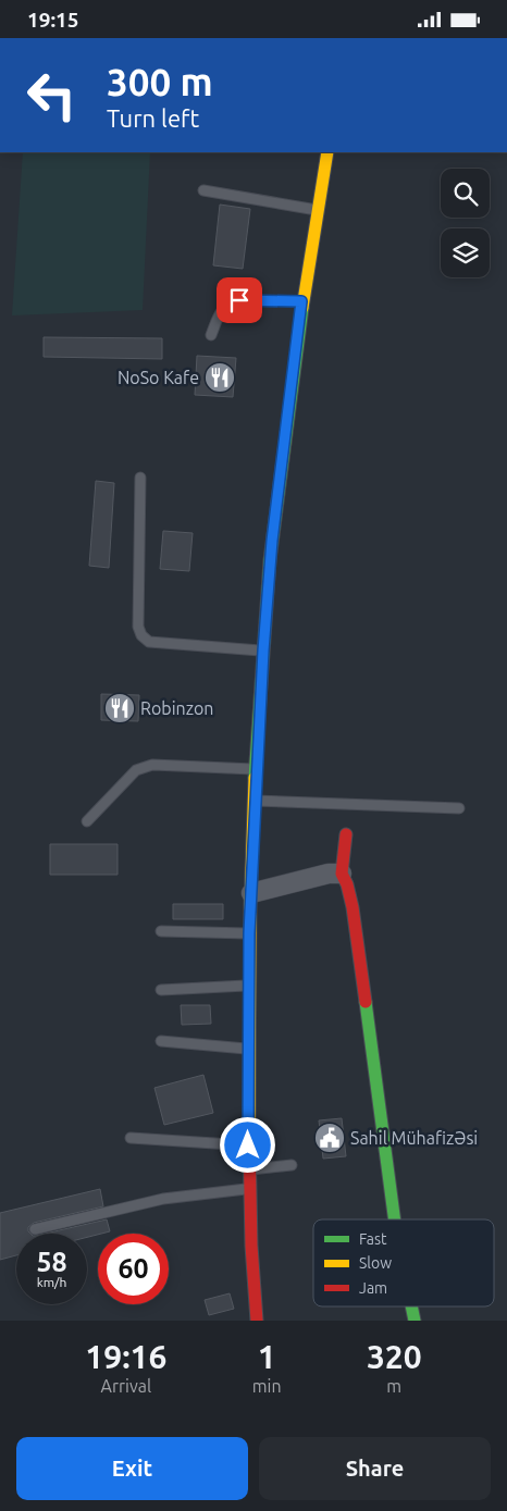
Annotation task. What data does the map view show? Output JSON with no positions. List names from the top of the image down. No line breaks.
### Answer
{"places":{"restaurant":["NoSo Kafe","Robinzon"],"public building":["Sahil Mühafizəsi"]},"legend":["Fast","Slow","Jam"],"page":{"status":"19:15","turn":["300 m","Turn left"],"speed":"58 km/h","limit":"60","eta":["19:16","Arrival","1","min","320","m"],"buttons":["Exit","Share"]}}
